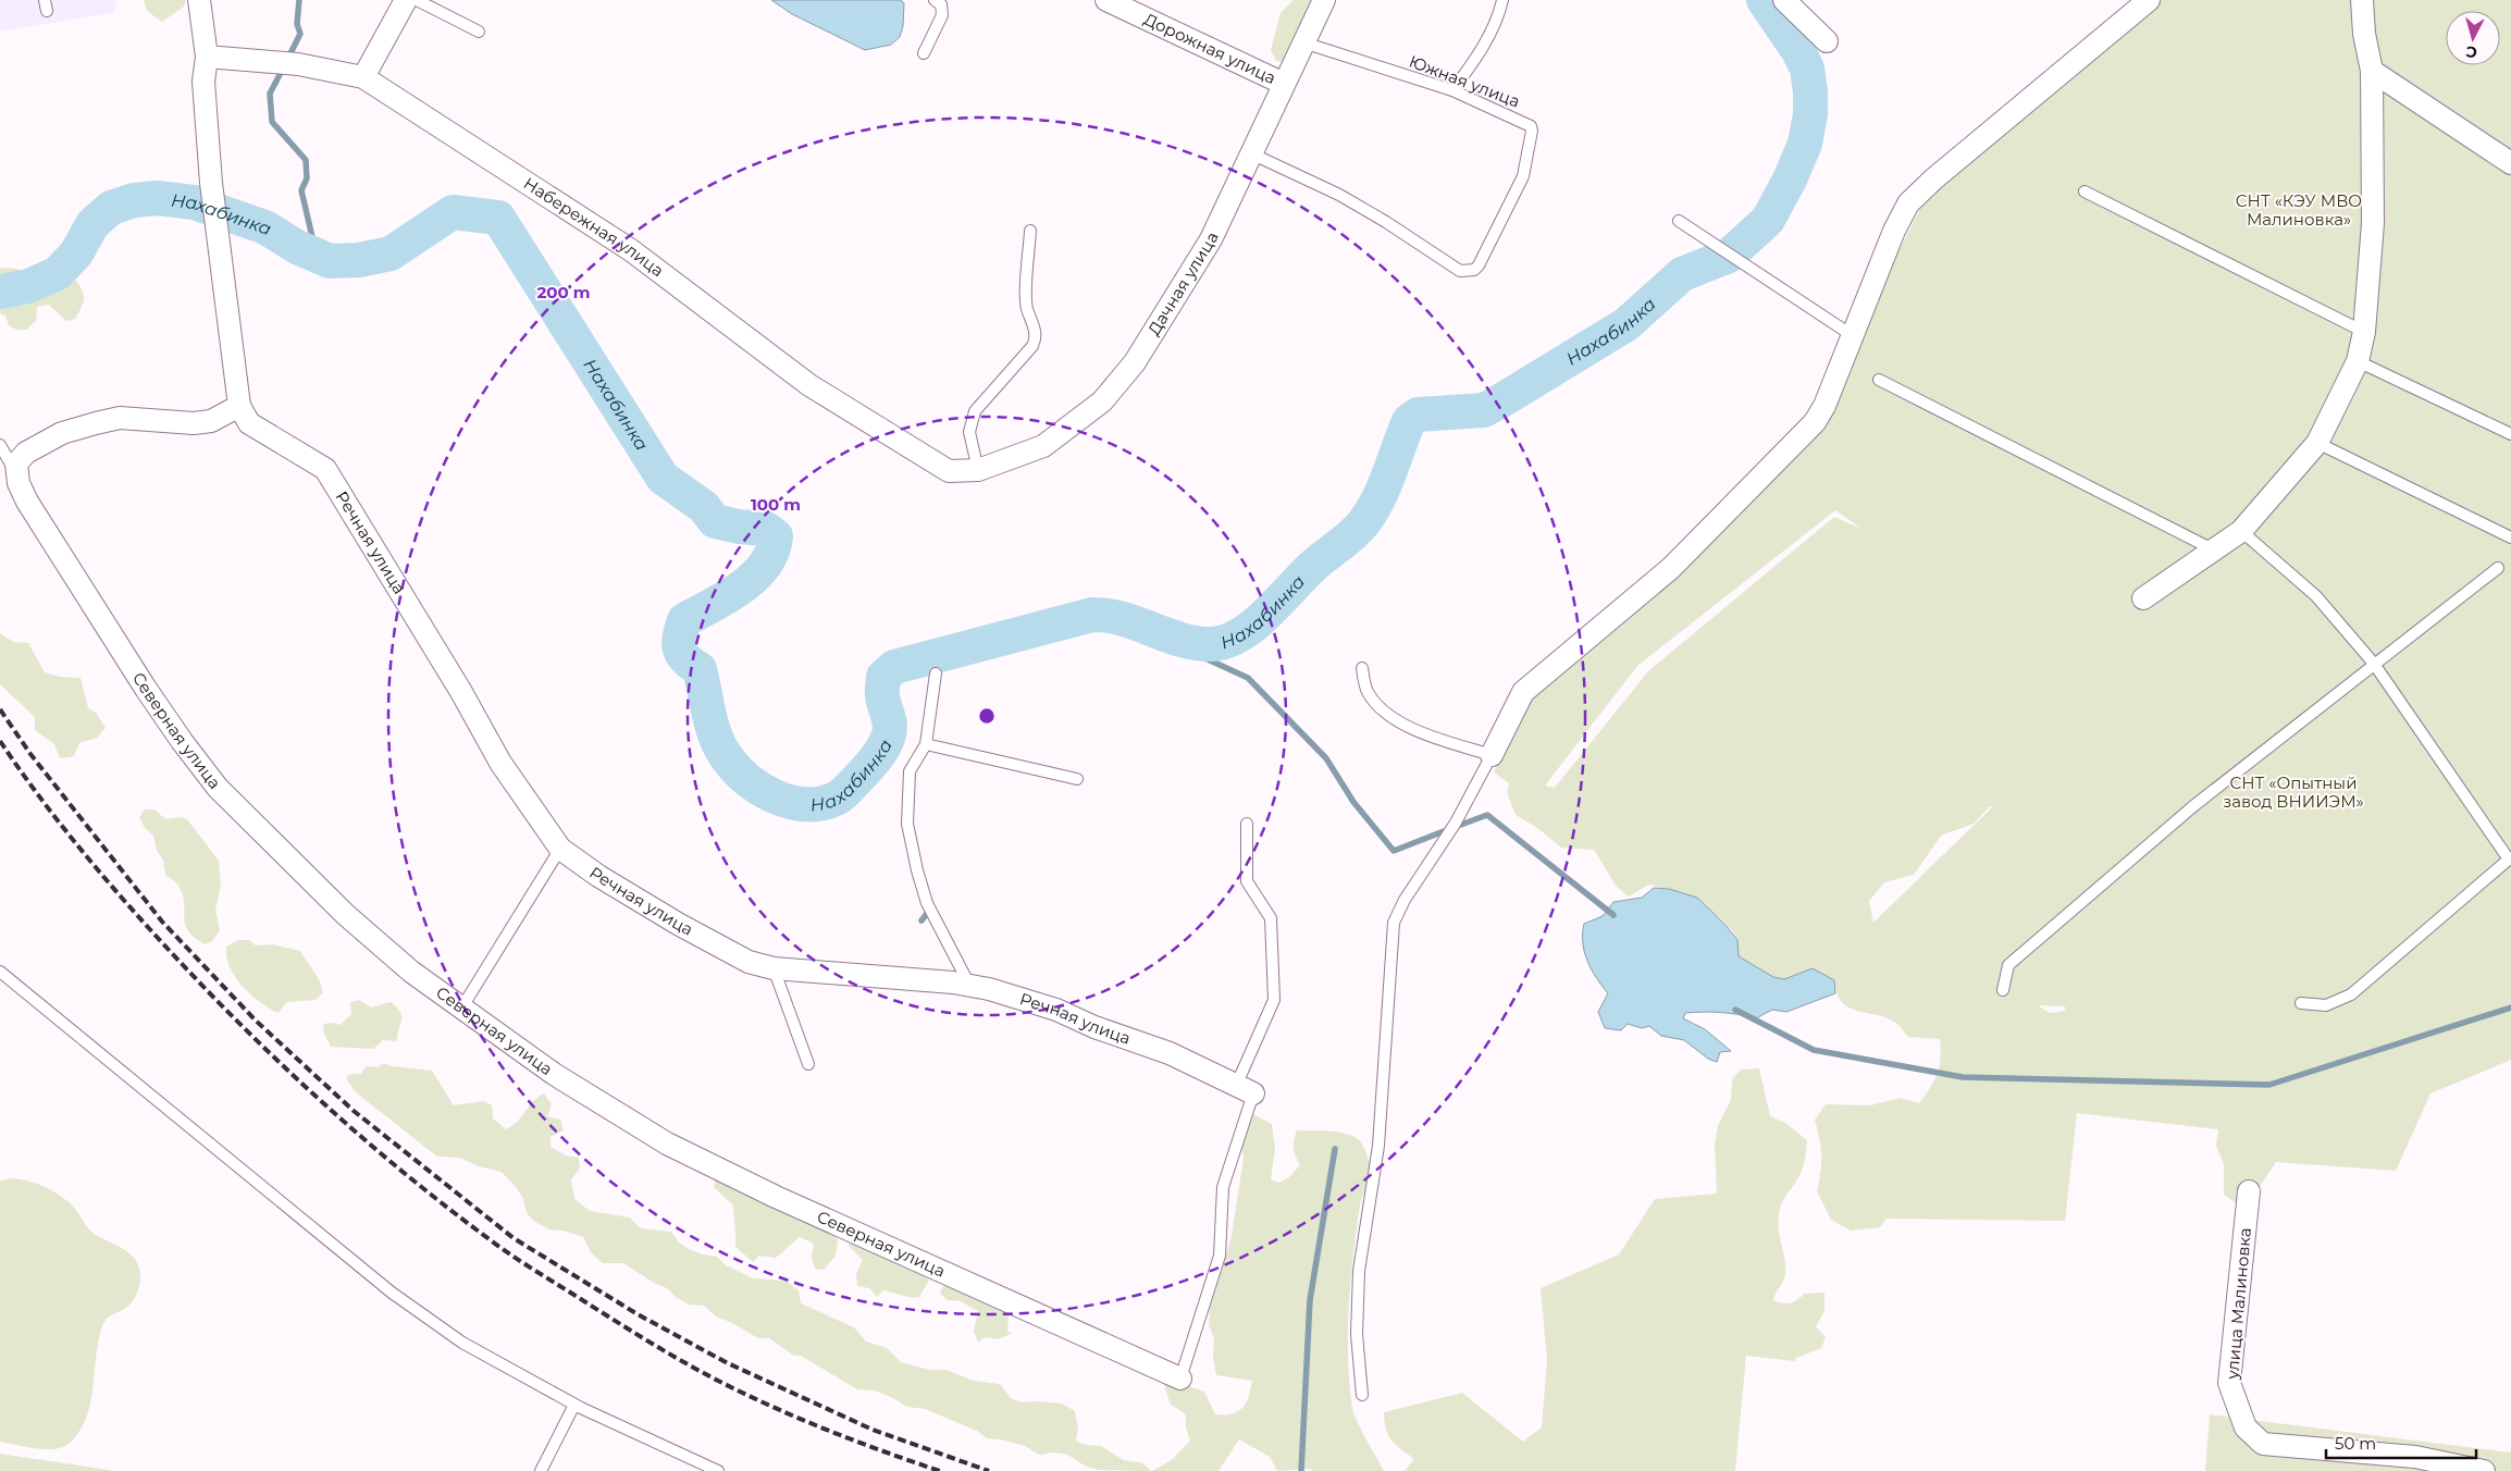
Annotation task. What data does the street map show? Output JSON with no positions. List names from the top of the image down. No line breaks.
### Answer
{"streets":{"street":["Дорожная улица","Набережная улица","Дачная улица","Речная улица","Северная улица","улица Малиновка"],"lane":["Южная улица"]},"crossings":[["Дорожная улица","Дачная улица"],["Южная улица","Дачная улица"],["Набережная улица","Дачная улица"],["Набережная улица","Речная улица"]],"water":["Нахабинка"],"parks":["СНТ «КЭУ МВО Малиновка»","СНТ «Опытный завод ВНИИЭМ»"],"scale_bar":"50 m","north":"bottom","rings":["200 m","100 m"]}
